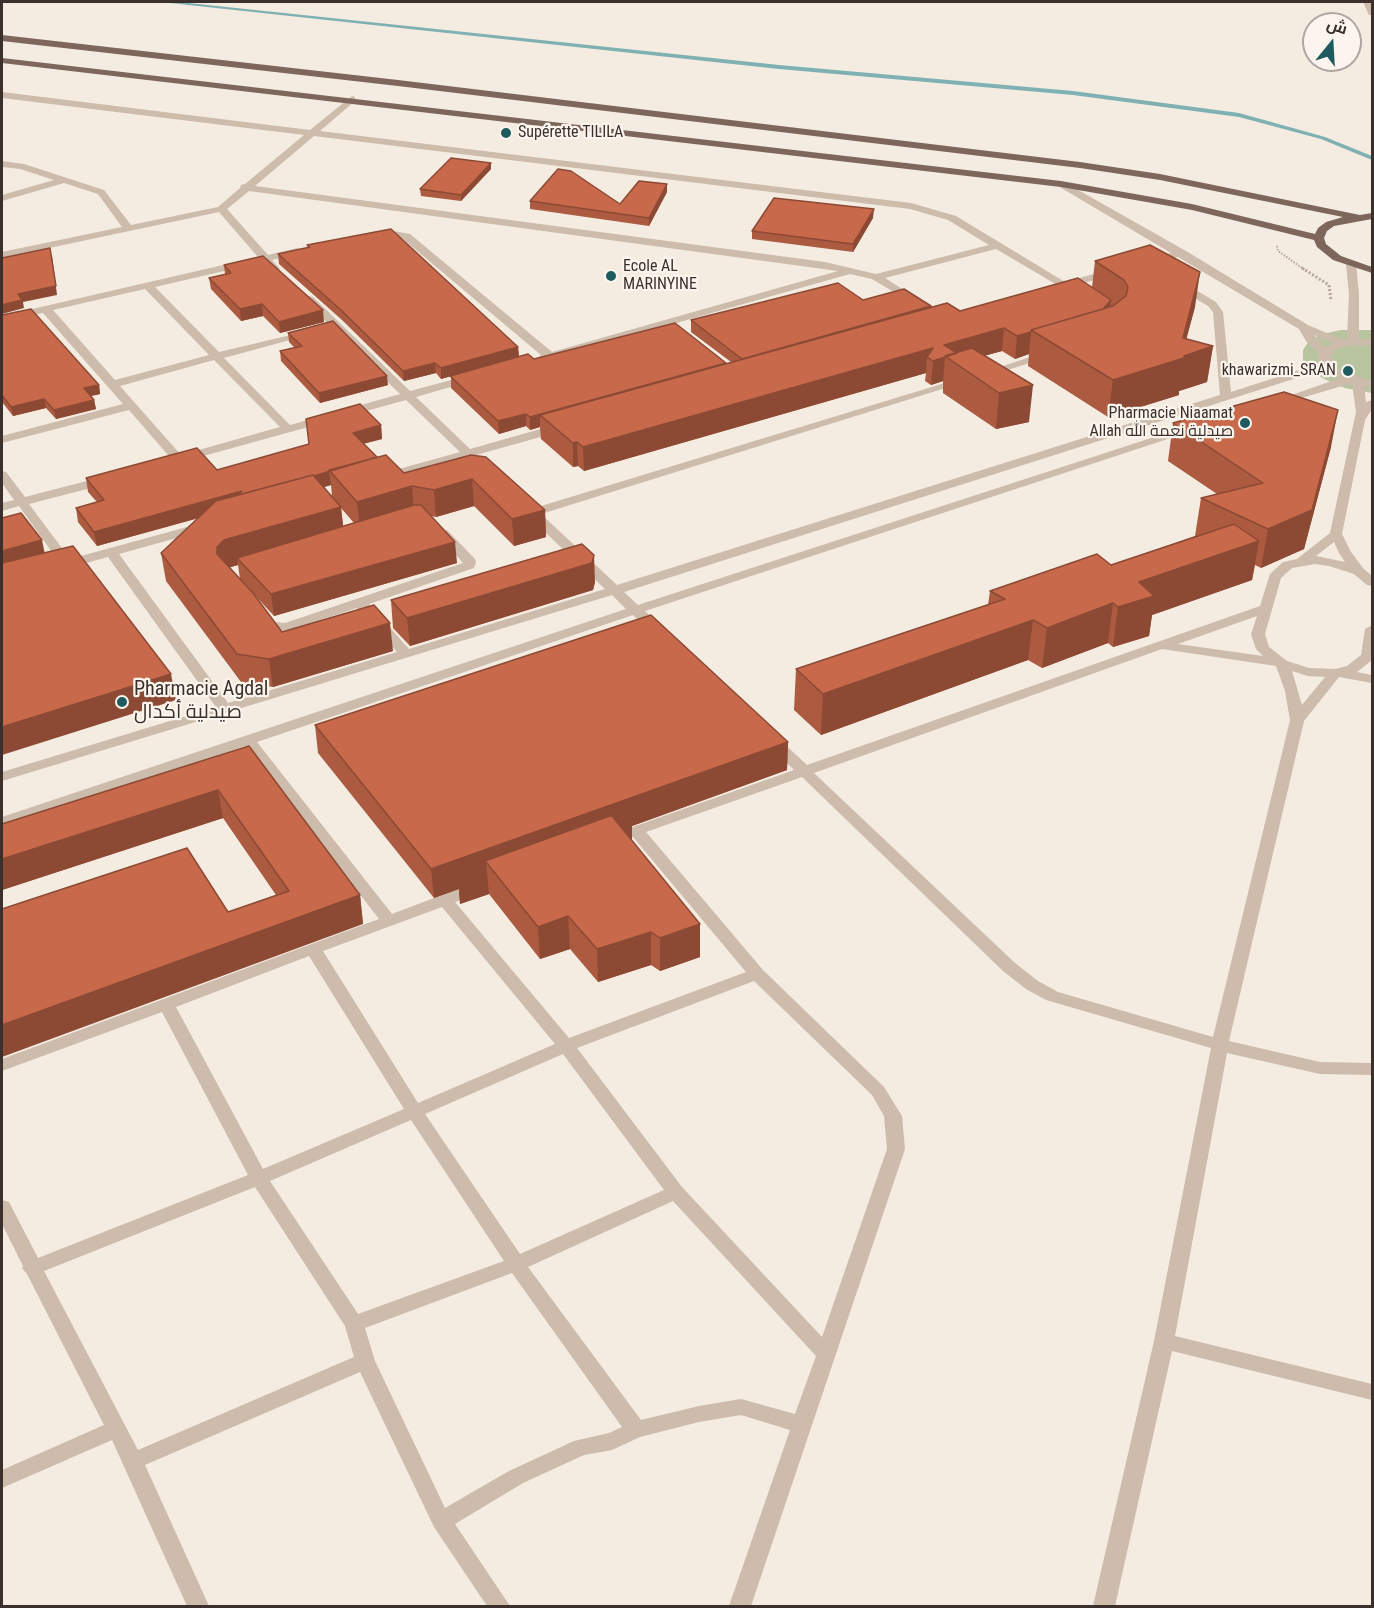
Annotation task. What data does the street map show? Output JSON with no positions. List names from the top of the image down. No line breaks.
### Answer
{"places":["Supérette TILILA","Ecole AL MARINYINE","khawarizmi_SRAN","Pharmacie Niaamat Allah صيدلية نعمة الله","Pharmacie Agdal صيدلية أكدال"],"north":"top"}
